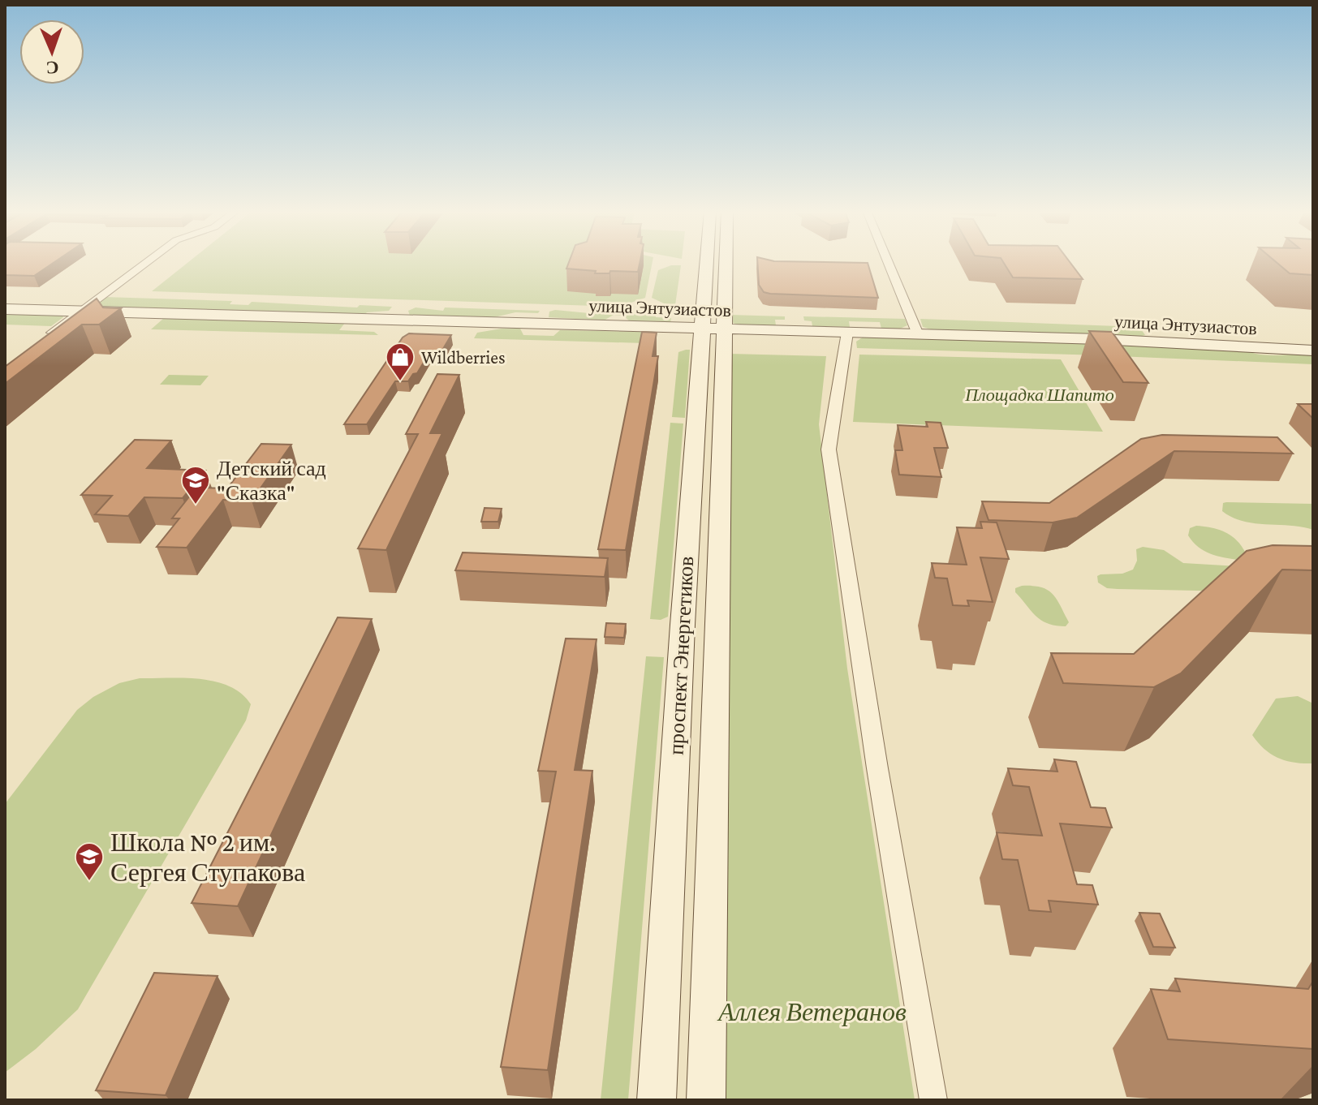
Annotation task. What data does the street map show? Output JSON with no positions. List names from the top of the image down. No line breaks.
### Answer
{"streets":{"main road":["улица Энтузиастов","проспект Энергетиков"]},"crossings":[["улица Энтузиастов","проспект Энергетиков"]],"parks":["Площадка Шапито","Аллея Ветеранов"],"places":{"shop":["Wildberries"],"school or university":["Детский сад \"Сказка\"","Школа № 2 им. Сергея Ступакова"]},"north":"bottom"}
